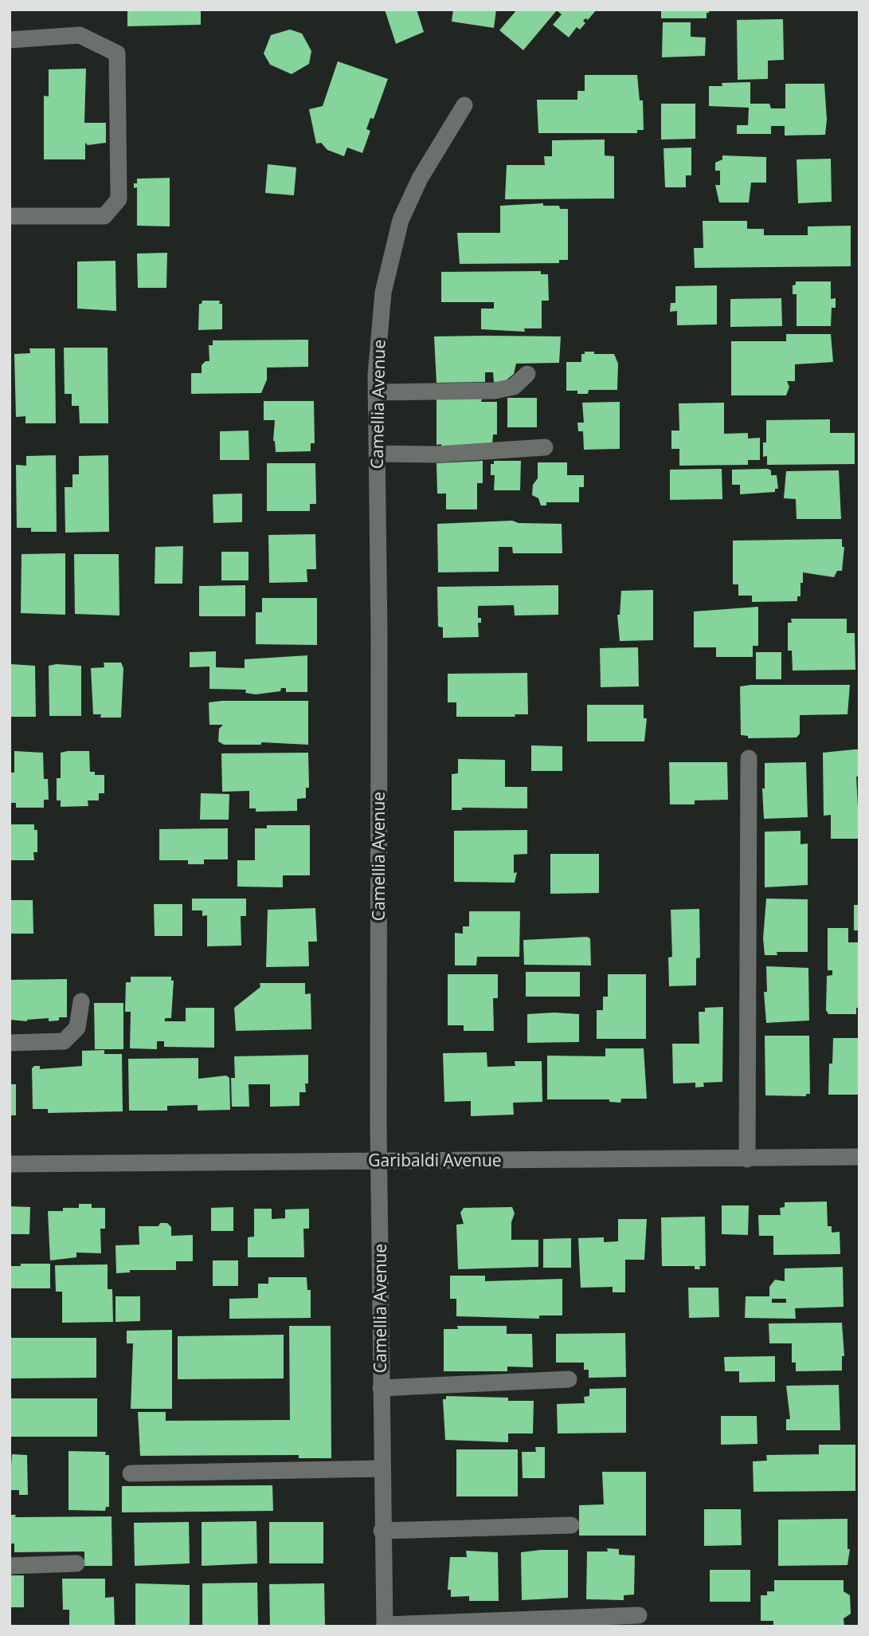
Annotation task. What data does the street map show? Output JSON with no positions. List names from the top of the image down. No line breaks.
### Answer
{"streets":{"street":["Camellia Avenue","Garibaldi Avenue"]},"crossings":[["Camellia Avenue","Garibaldi Avenue"]]}
